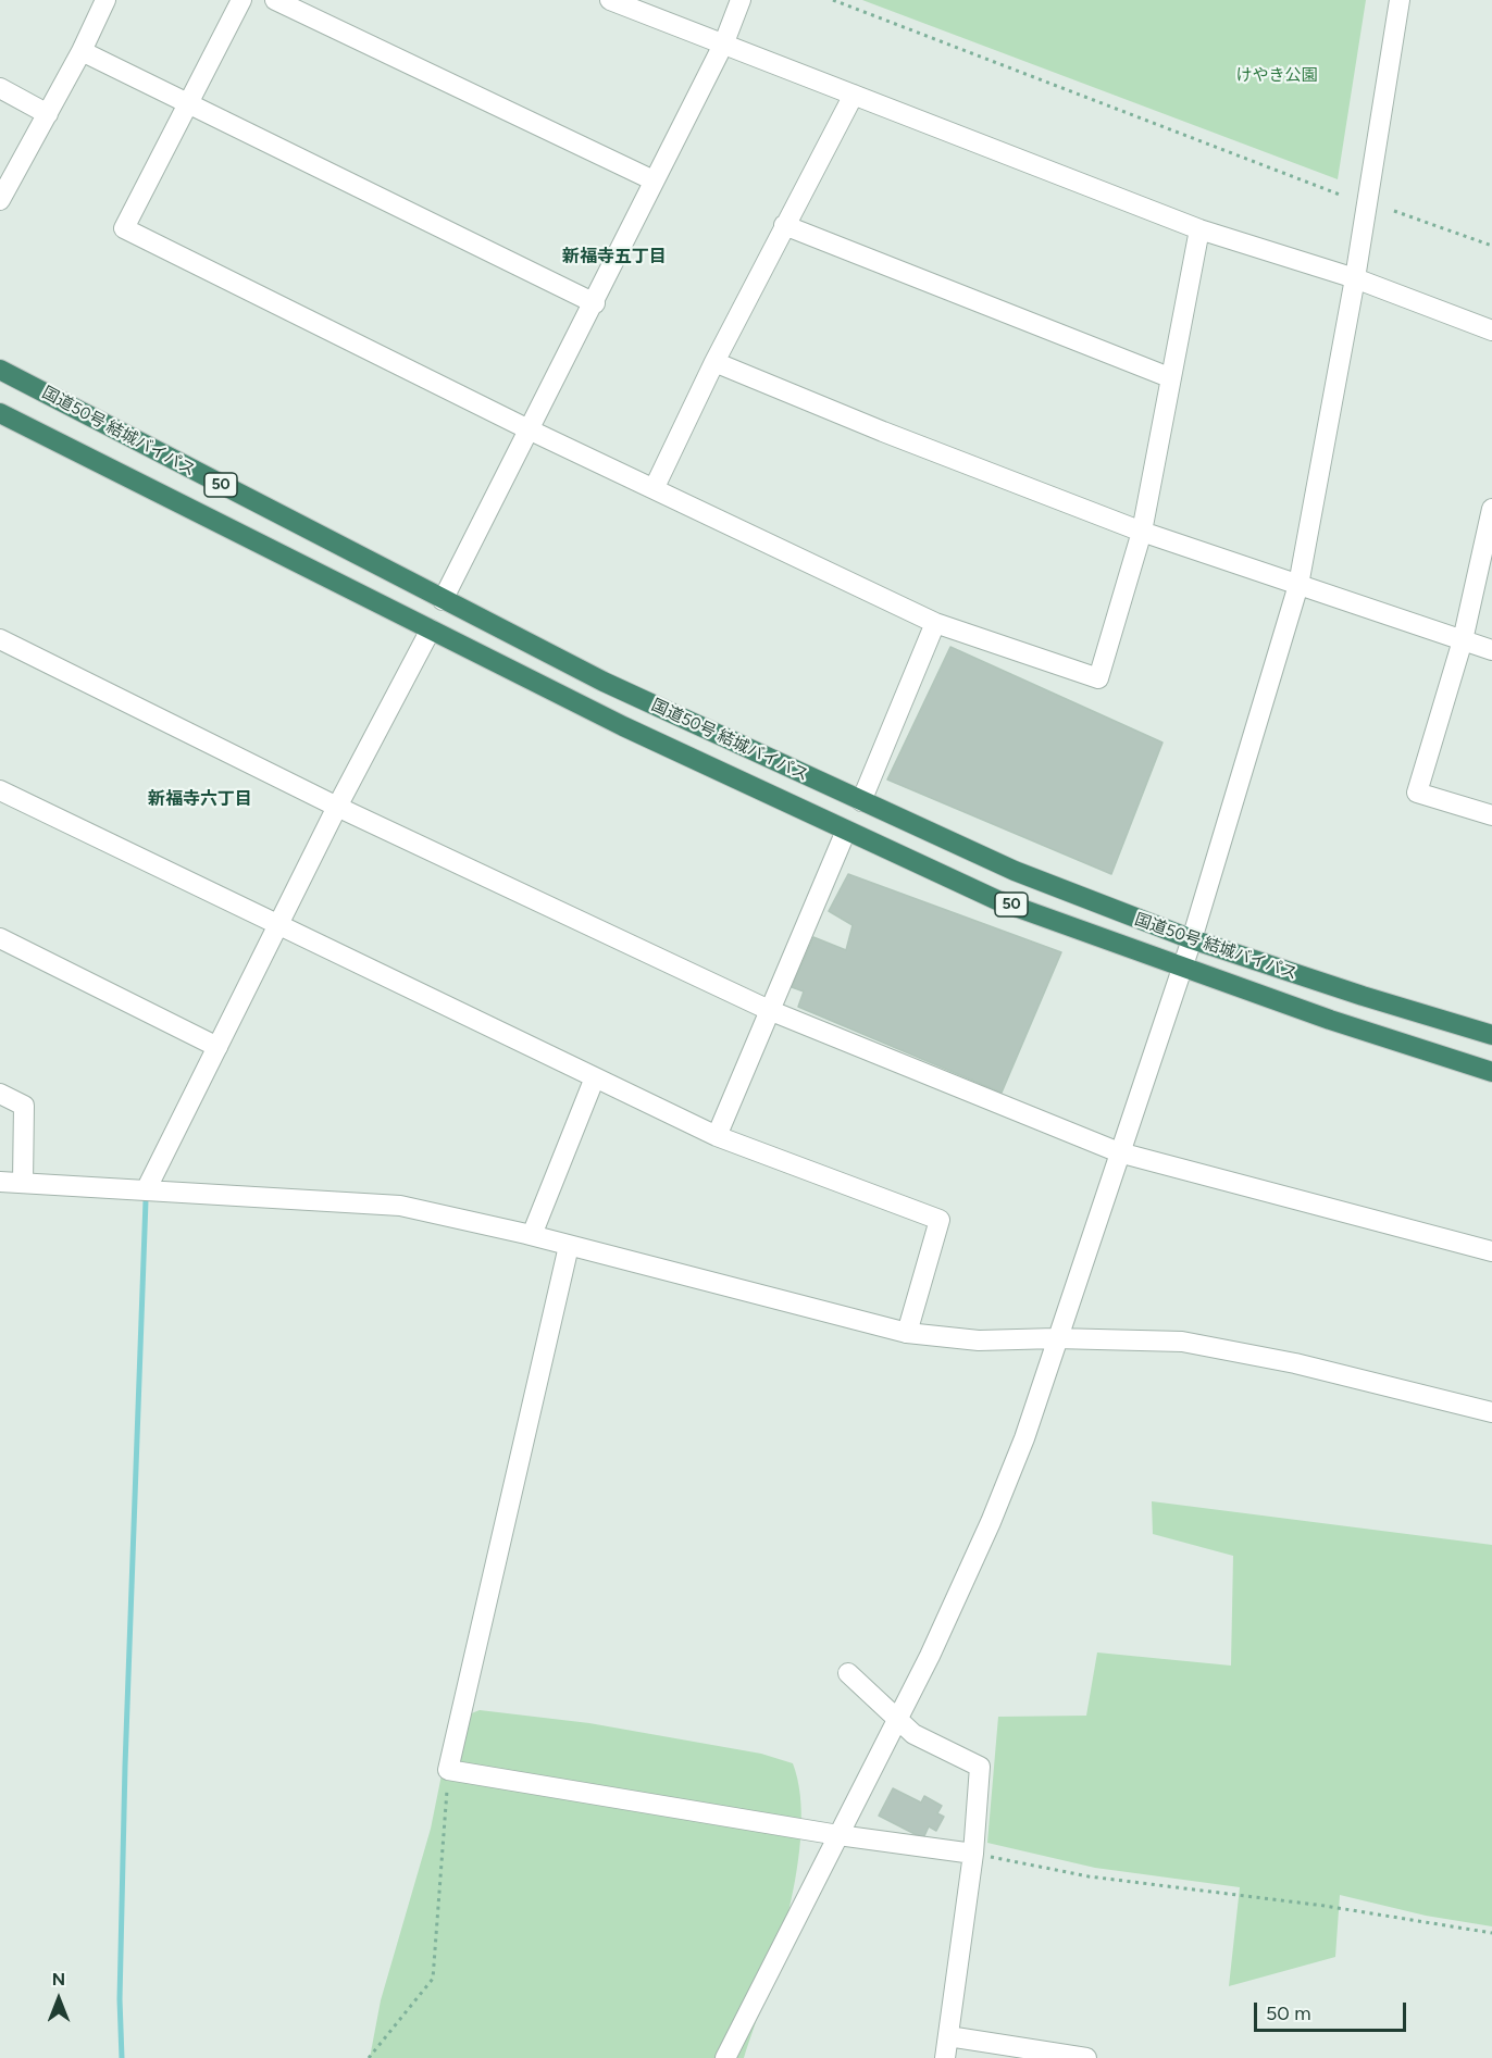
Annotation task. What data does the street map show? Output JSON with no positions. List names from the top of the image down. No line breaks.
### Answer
{"streets":{"highway":["国道50号 結城バイパス","50"]},"districts":["新福寺五丁目","新福寺六丁目"],"parks":["けやき公園"],"scale_bar":"50 m","north":"top"}
